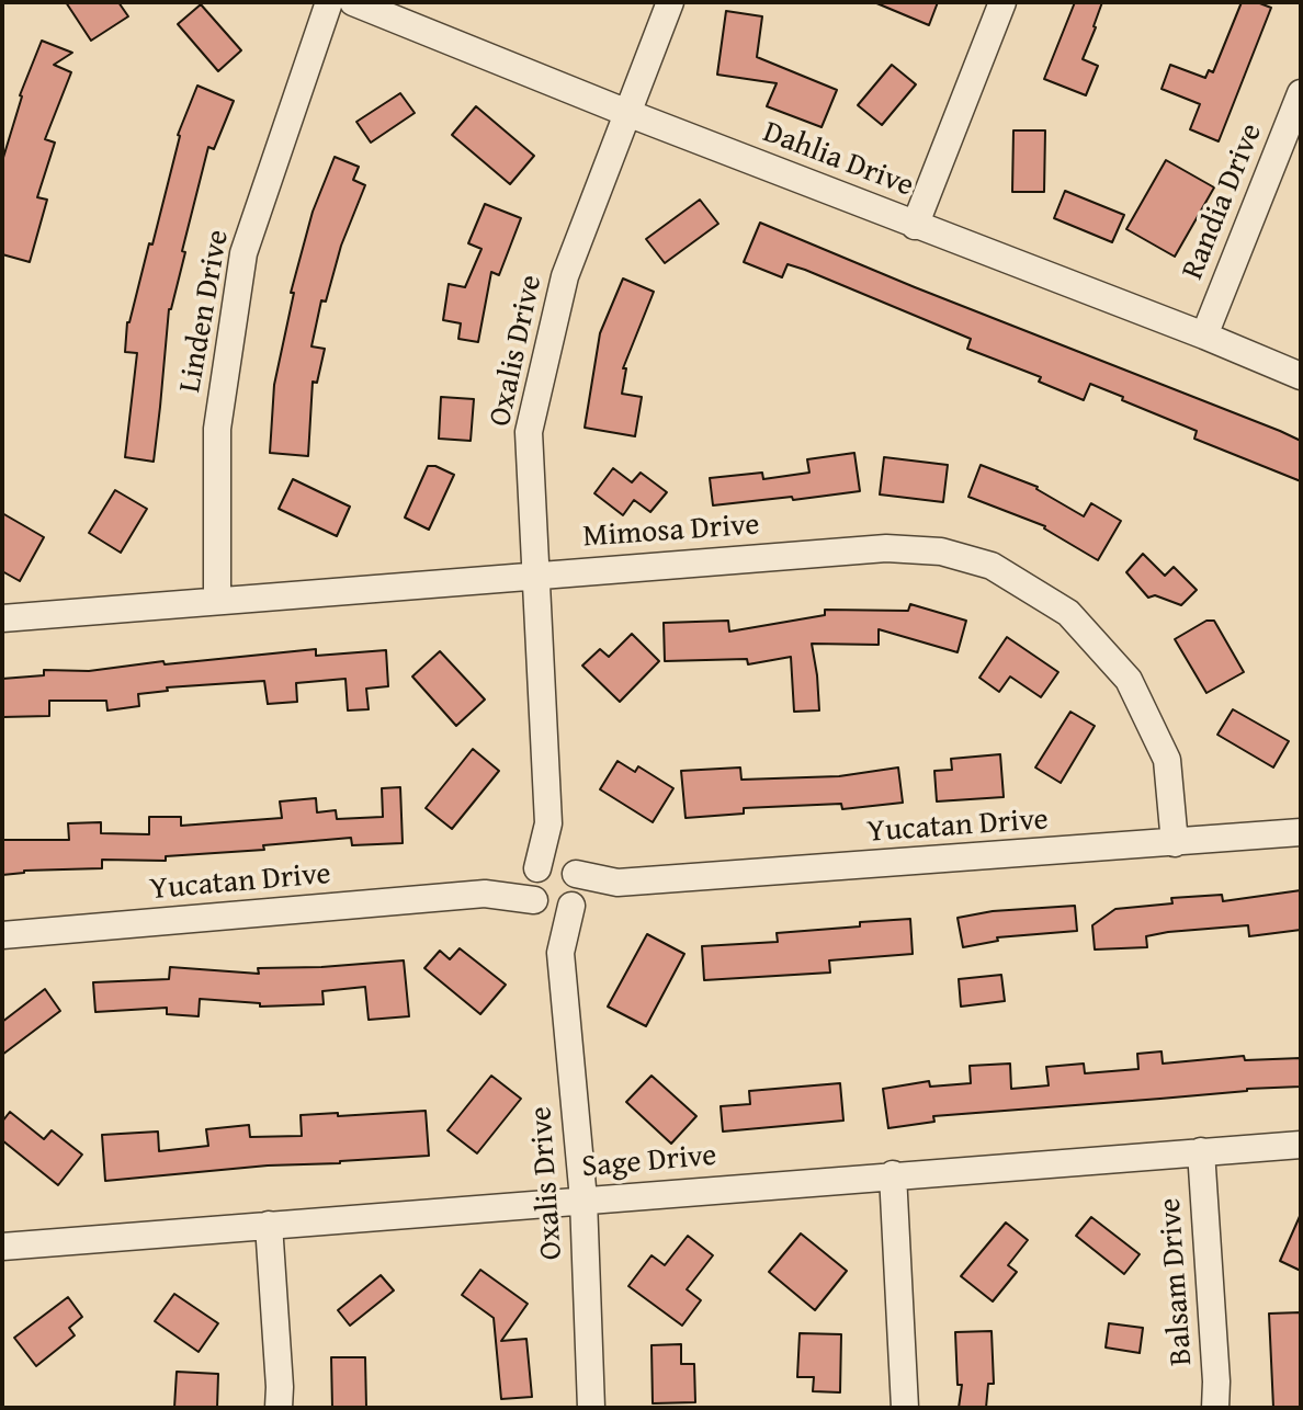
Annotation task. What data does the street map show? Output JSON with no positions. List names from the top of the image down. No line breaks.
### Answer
{"streets":{"street":["Dahlia Drive","Randia Drive","Linden Drive","Oxalis Drive","Mimosa Drive","Yucatan Drive","Sage Drive","Balsam Drive"]},"crossings":[["Dahlia Drive","Randia Drive"],["Dahlia Drive","Oxalis Drive"],["Linden Drive","Mimosa Drive"],["Oxalis Drive","Mimosa Drive"],["Oxalis Drive","Yucatan Drive"],["Oxalis Drive","Sage Drive"],["Mimosa Drive","Yucatan Drive"],["Sage Drive","Balsam Drive"]]}
